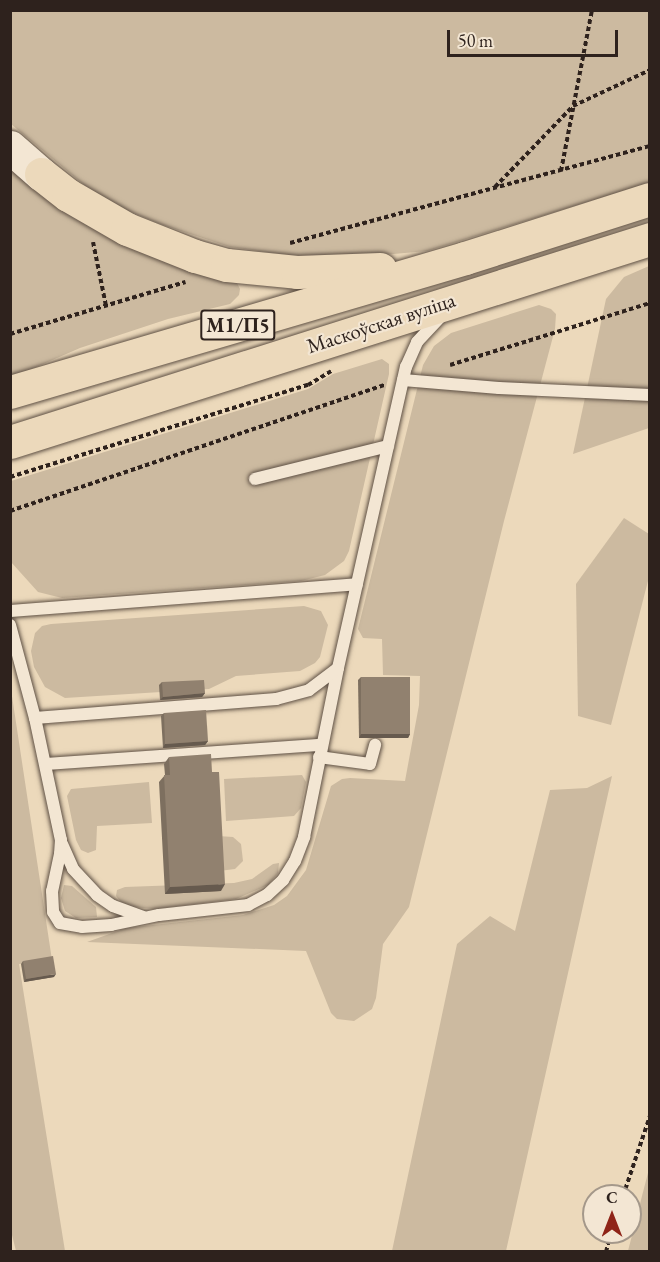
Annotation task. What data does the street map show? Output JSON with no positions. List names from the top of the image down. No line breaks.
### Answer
{"streets":{"highway":["Маскоўская вуліца","М1/П5"]},"scale_bar":"50 m","north":"top"}
